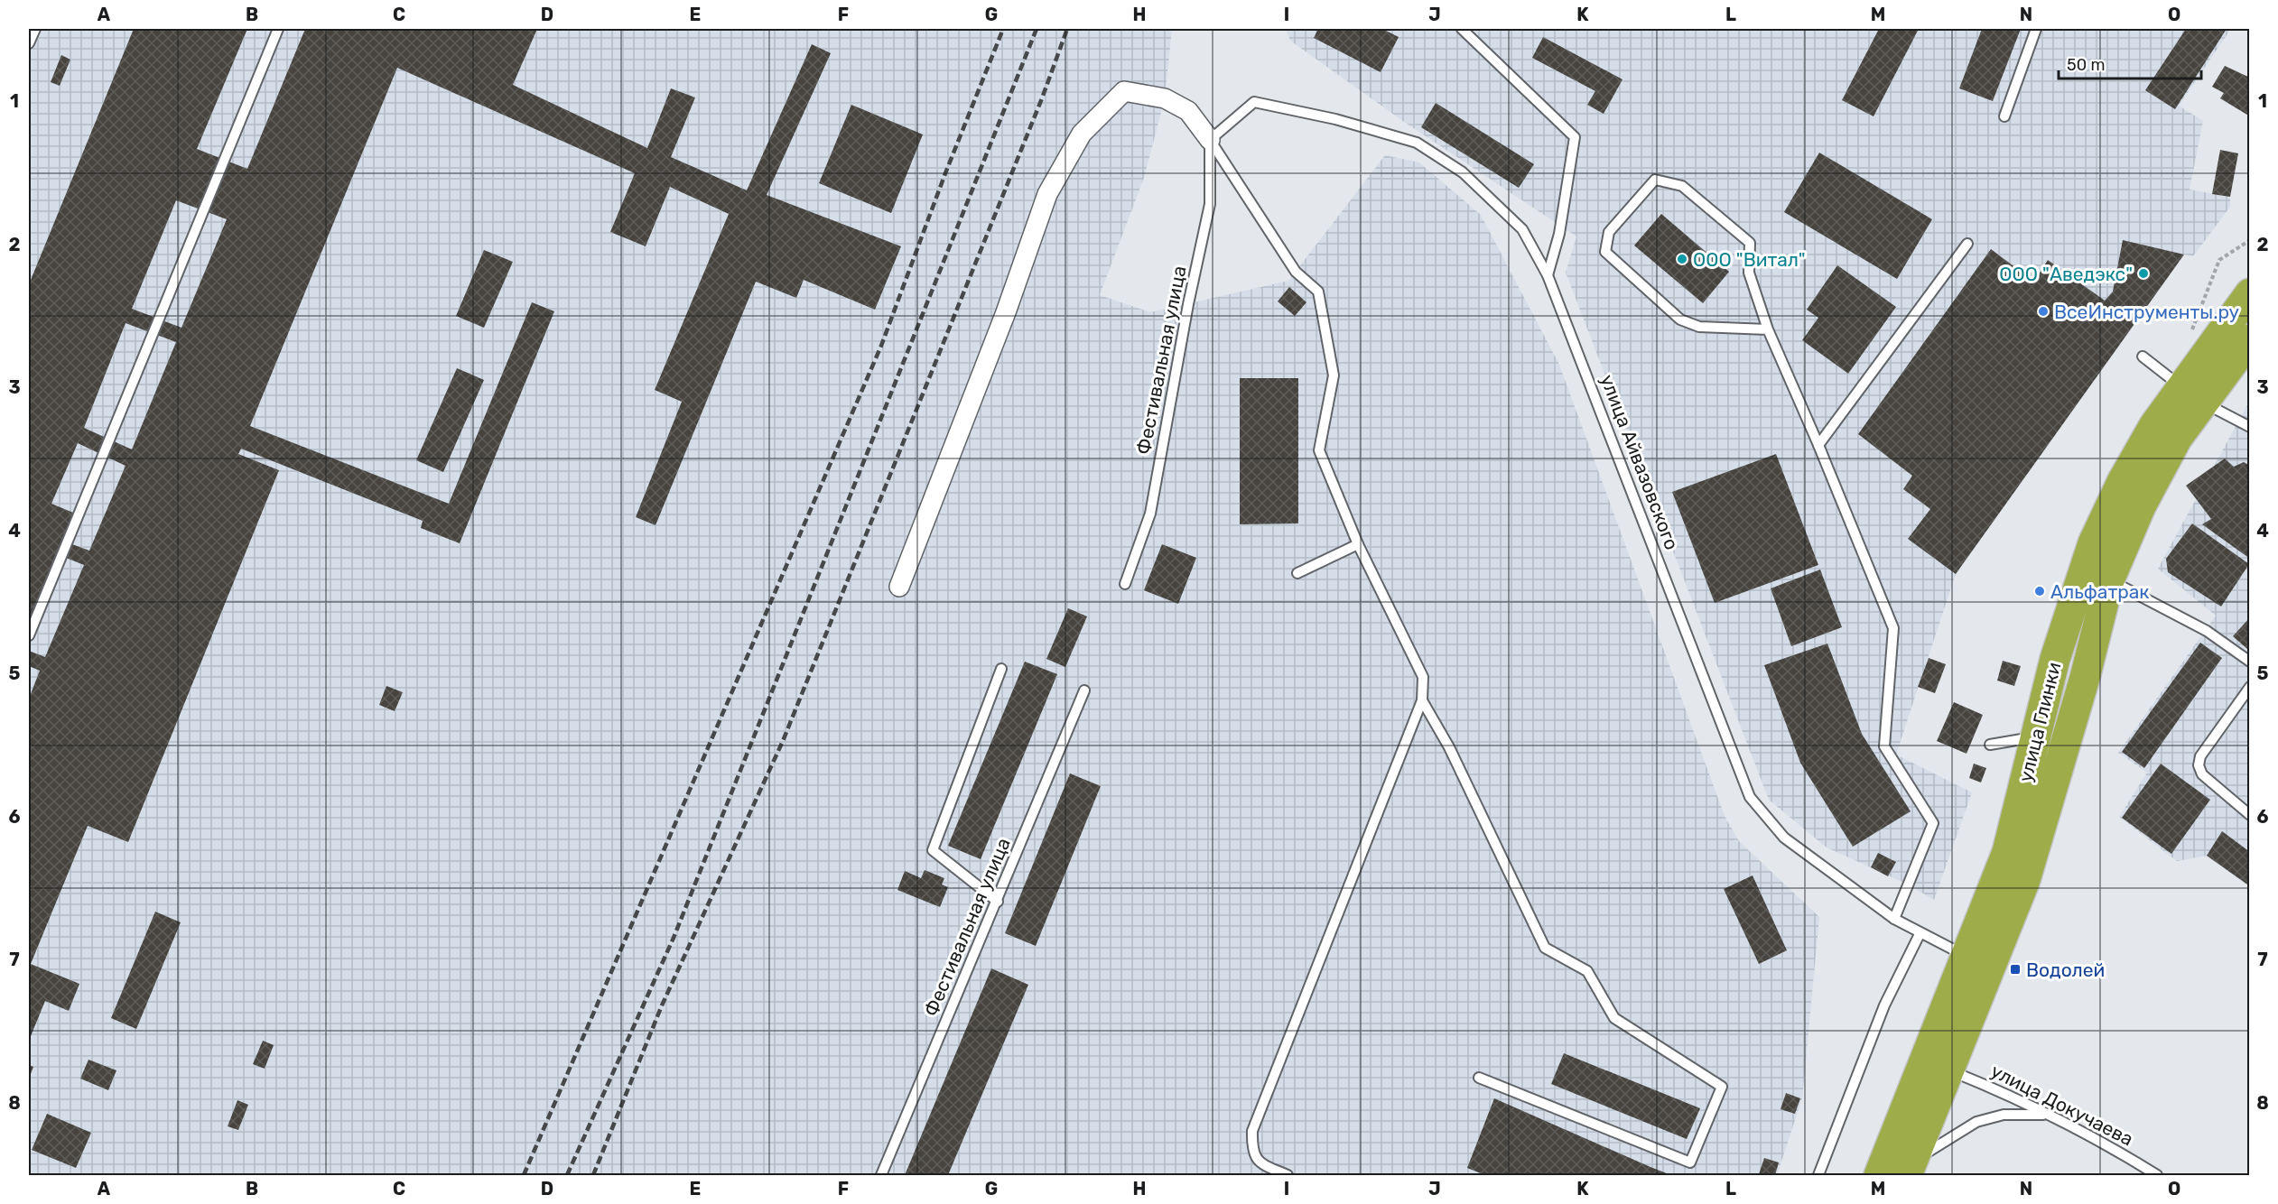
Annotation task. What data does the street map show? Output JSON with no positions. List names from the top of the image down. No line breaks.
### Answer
{"streets":{"highway":["улица Глинки"],"lane":["Фестивальная улица","улица Айвазовского","улица Докучаева"]},"crossings":[["Фестивальная улица","улица Айвазовского"],["улица Айвазовского","улица Глинки"],["улица Глинки","улица Докучаева"]],"places":{"other":["ООО \"Витал\"","ООО \"Аведэкс\"","ВсеИнструменты.ру","Альфатрак"],"transit":["Водолей"]},"scale_bar":"50 m","grid":{"columns":["A","B","C","D","E","F","G","H","I","J","K","L","M","N","O"],"rows":["1","2","3","4","5","6","7","8"]}}
